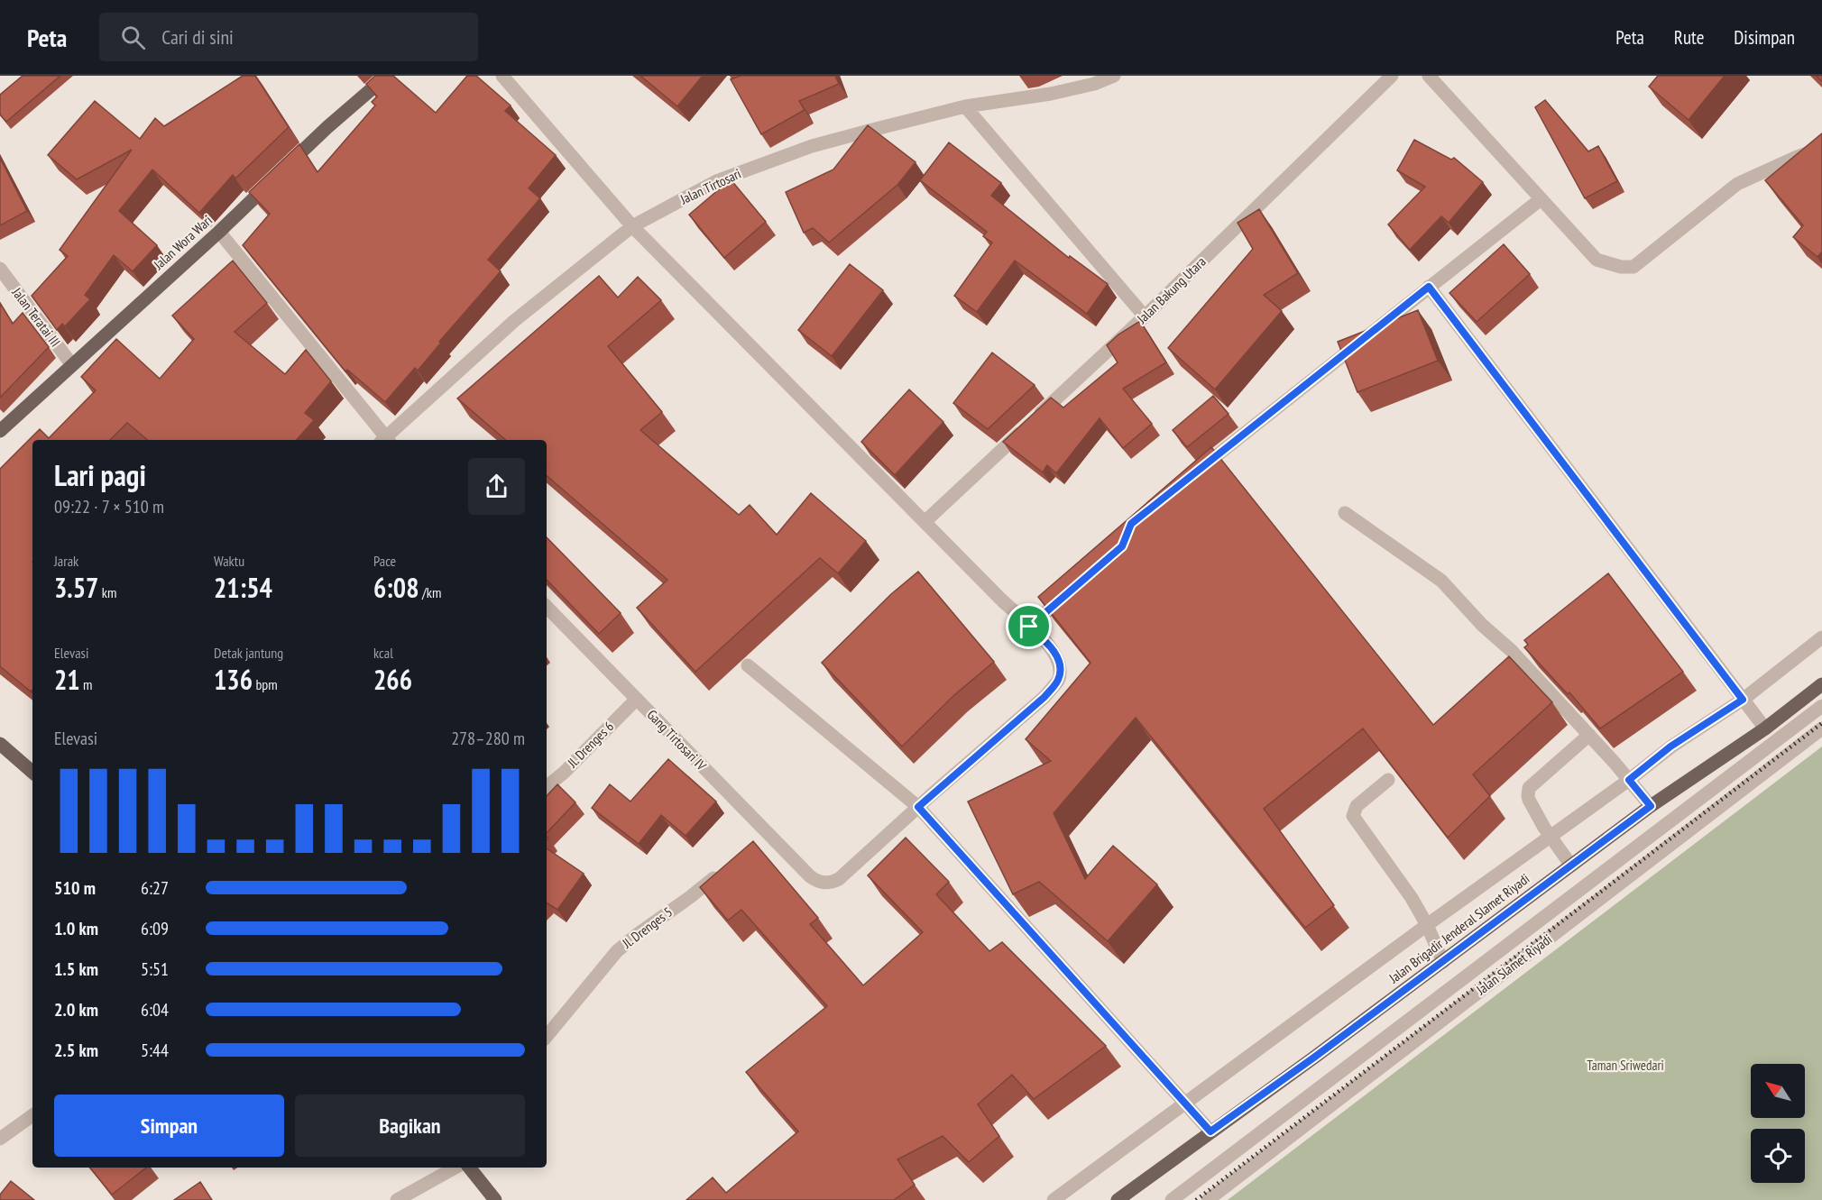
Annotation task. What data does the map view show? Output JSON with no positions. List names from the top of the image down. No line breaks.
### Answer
{"streets":{"main road":["Jalan Wora Wari","Jalan Brigadir Jenderal Slamet Riyadi"],"street":["Jalan Tirtosari","Jalan Bakung Utara","Jalan Teratai III","Gang Tirtosari IV","Jl. Drenges 6","Jl. Drenges 5","Jalan Slamet Riyadi"]},"crossings":[["Jalan Wora Wari","Jalan Teratai III"],["Gang Tirtosari IV","Jl. Drenges 6"]],"parks":["Taman Sriwedari"],"north":"top left","page":{"header":"Peta","search":"Cari di sini","nav":["Peta","Rute","Disimpan"],"heading":["Lari pagi","09:22 · 7 × 510 m"],"stats":[["Jarak","3.57 km"],["Waktu","21:54"],["Pace","6:08 /km"],["Elevasi","21 m"],["Detak jantung","136 bpm"],["kcal","266"]],"chart":["Elevasi","278–280 m"],"list":[{"name":"510 m","note":"6:27"},{"name":"1.0 km","note":"6:09"},{"name":"1.5 km","note":"5:51"},{"name":"2.0 km","note":"6:04"},{"name":"2.5 km","note":"5:44"}],"buttons":["Simpan","Bagikan"]}}
